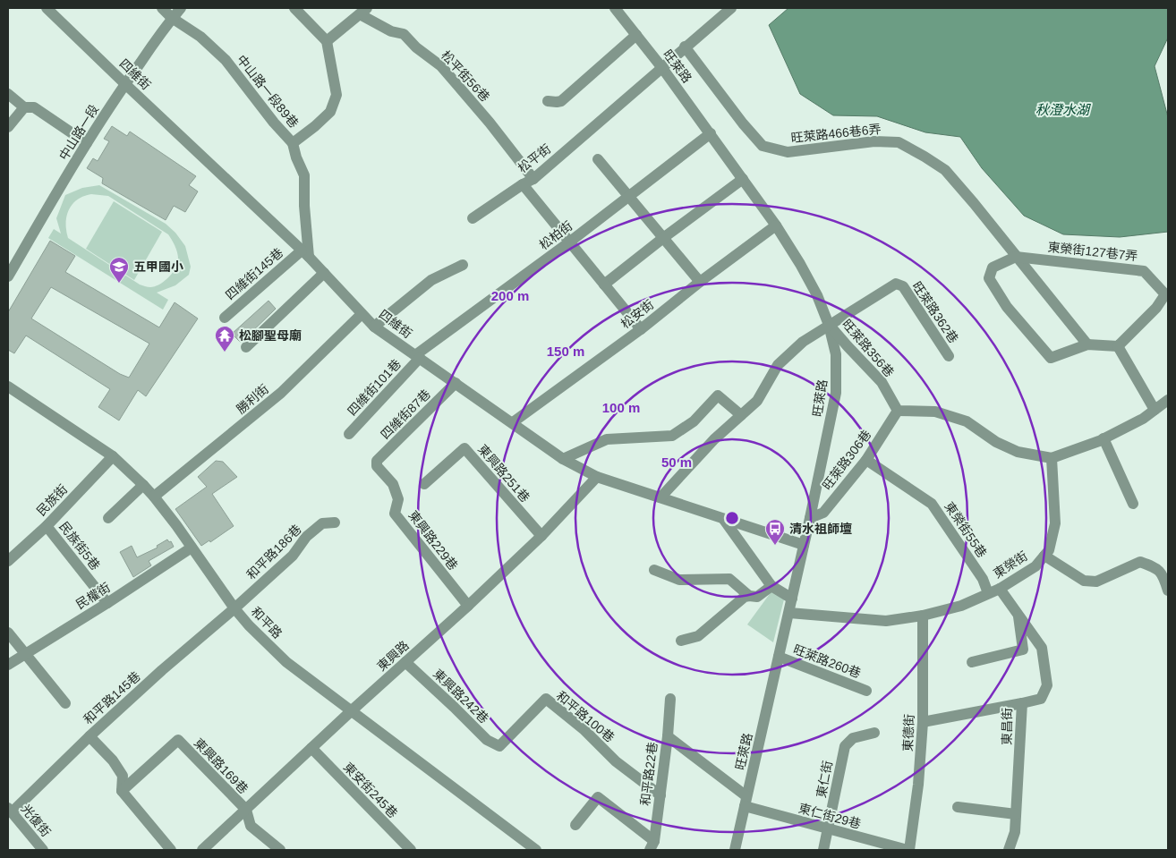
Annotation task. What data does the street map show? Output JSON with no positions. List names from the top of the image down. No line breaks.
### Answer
{"streets":{"street":["旺萊路","四維街","松平街56巷","中山路一段89巷","中山路一段","旺萊路466巷6弄","松平街","松柏街","東榮街127巷7弄","四維街145巷","旺萊路362巷","松安街","旺萊路356巷","四維街101巷","勝利街","四維街87巷","旺萊路306巷","東興路251巷","民族街","東榮街55巷","東興路229巷","民族街5巷","和平路186巷","東榮街","民權街","和平路","東興路","旺萊路260巷","東興路242巷","和平路145巷","和平路100巷","東昌街","東德街","東興路169巷","和平路22巷","東仁街","東安街245巷","東仁街29巷","光復街"]},"crossings":[["旺萊路","四維街"],["旺萊路","松平街"],["旺萊路","松柏街"],["旺萊路","旺萊路362巷"],["旺萊路","松安街"],["旺萊路","旺萊路356巷"],["旺萊路","旺萊路306巷"],["旺萊路","東榮街"],["旺萊路","旺萊路260巷"],["旺萊路","東仁街29巷"],["四維街","中山路一段89巷"],["四維街","中山路一段"],["四維街","松柏街"],["四維街","四維街145巷"],["四維街","松安街"],["四維街","四維街101巷"],["四維街","勝利街"],["四維街","四維街87巷"],["四維街","東興路"],["松平街56巷","松平街"],["中山路一段89巷","中山路一段"],["中山路一段89巷","四維街145巷"],["旺萊路466巷6弄","松平街"],["旺萊路466巷6弄","東榮街127巷7弄"],["松平街","松柏街"],["松平街","松安街"],["松柏街","四維街101巷"],["旺萊路362巷","旺萊路356巷"],["旺萊路356巷","旺萊路306巷"],["勝利街","和平路"],["四維街87巷","東興路229巷"],["旺萊路306巷","東榮街55巷"],["東興路251巷","東興路"],["民族街","民族街5巷"],["民族街","和平路"],["東榮街55巷","東榮街"],["東興路229巷","東興路"],["民族街5巷","民權街"],["和平路186巷","和平路"],["和平路186巷","和平路145巷"],["東榮街","東德街"],["民權街","和平路"],["和平路","東興路"],["和平路","和平路145巷"],["東興路","東興路242巷"],["東興路","東興路169巷"],["東興路","東安街245巷"],["東興路242巷","和平路100巷"],["和平路145巷","光復街"],["和平路100巷","和平路22巷"],["東昌街","東德街"],["東德街","東仁街29巷"],["東仁街","東仁街29巷"]],"water":["秋澄水湖"],"places":{"school or university":["五甲國小"],"temple":["松腳聖母廟"],"bus stop":["清水祖師壇"]},"rings":["200 m","150 m","100 m","50 m"]}
